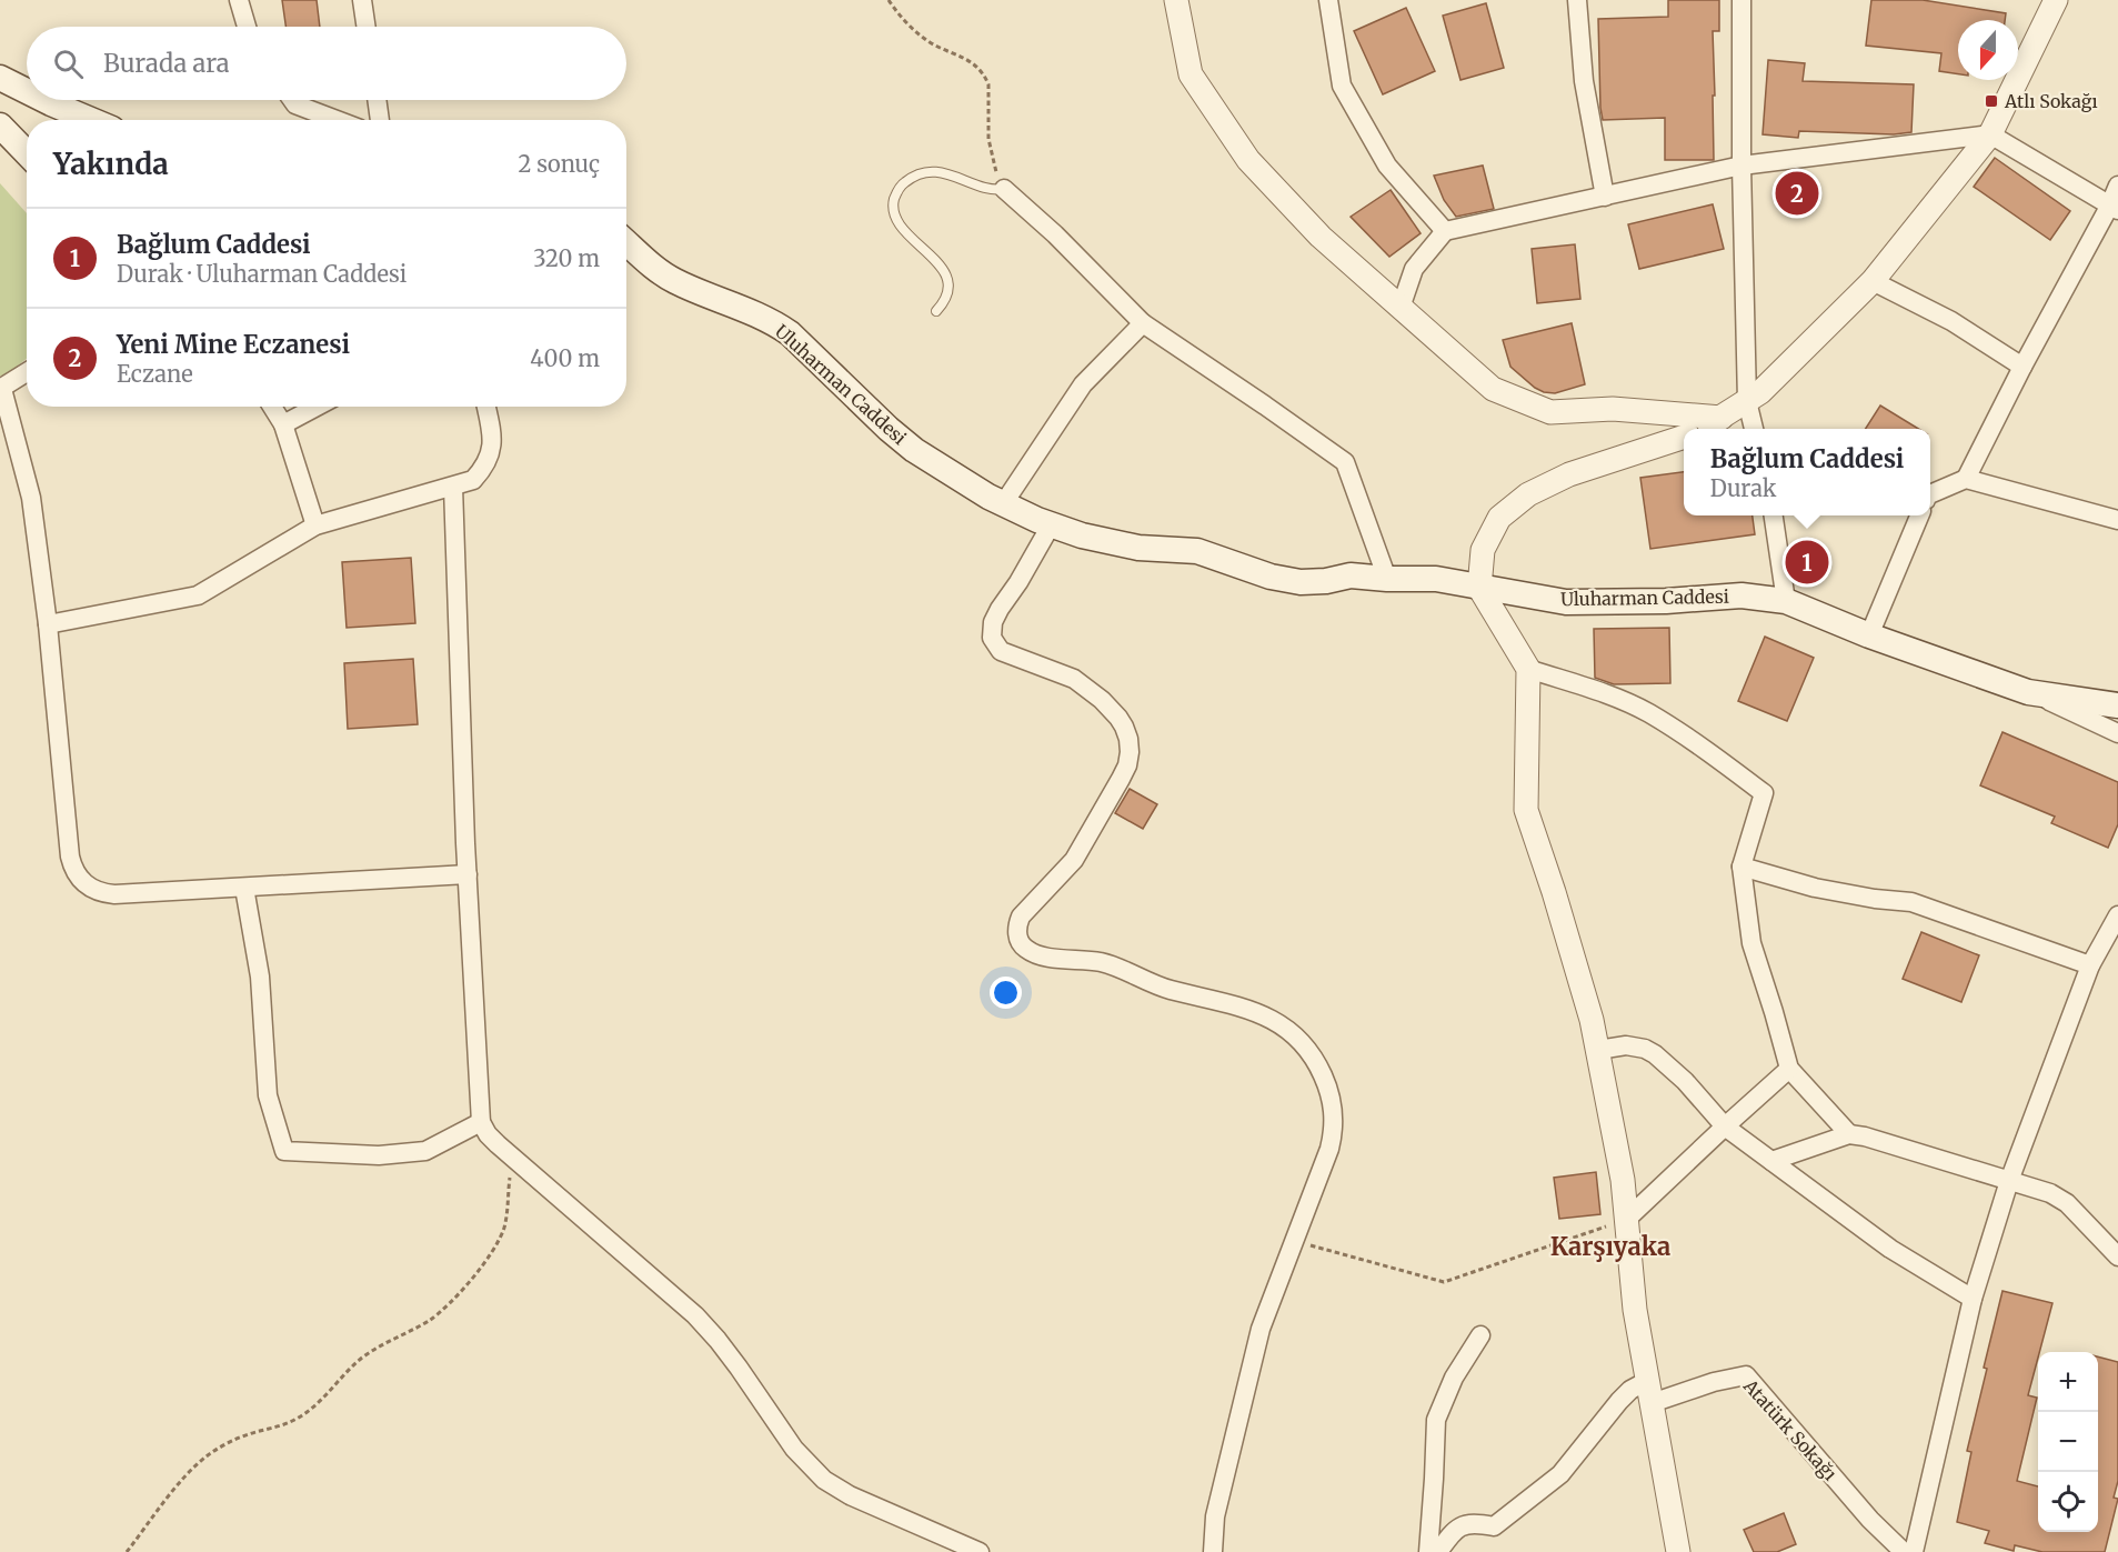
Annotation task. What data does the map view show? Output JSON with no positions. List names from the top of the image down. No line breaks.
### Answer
{"streets":{"main road":["Uluharman Caddesi"],"street":["Atatürk Sokağı"]},"districts":["Karşıyaka"],"places":{"transit":["Atlı Sokağı"]},"north":"bottom","page":{"search":"Burada ara","heading":["Yakında","2 sonuç"],"pins":["2","1"],"list":[{"mark":"1","name":"Bağlum Caddesi","note":"Durak · Uluharman Caddesi","value":"320 m"},{"mark":"2","name":"Yeni Mine Eczanesi","note":"Eczane","value":"400 m"}],"popup":["Bağlum Caddesi","Durak"],"map_buttons":["+","−"]}}
